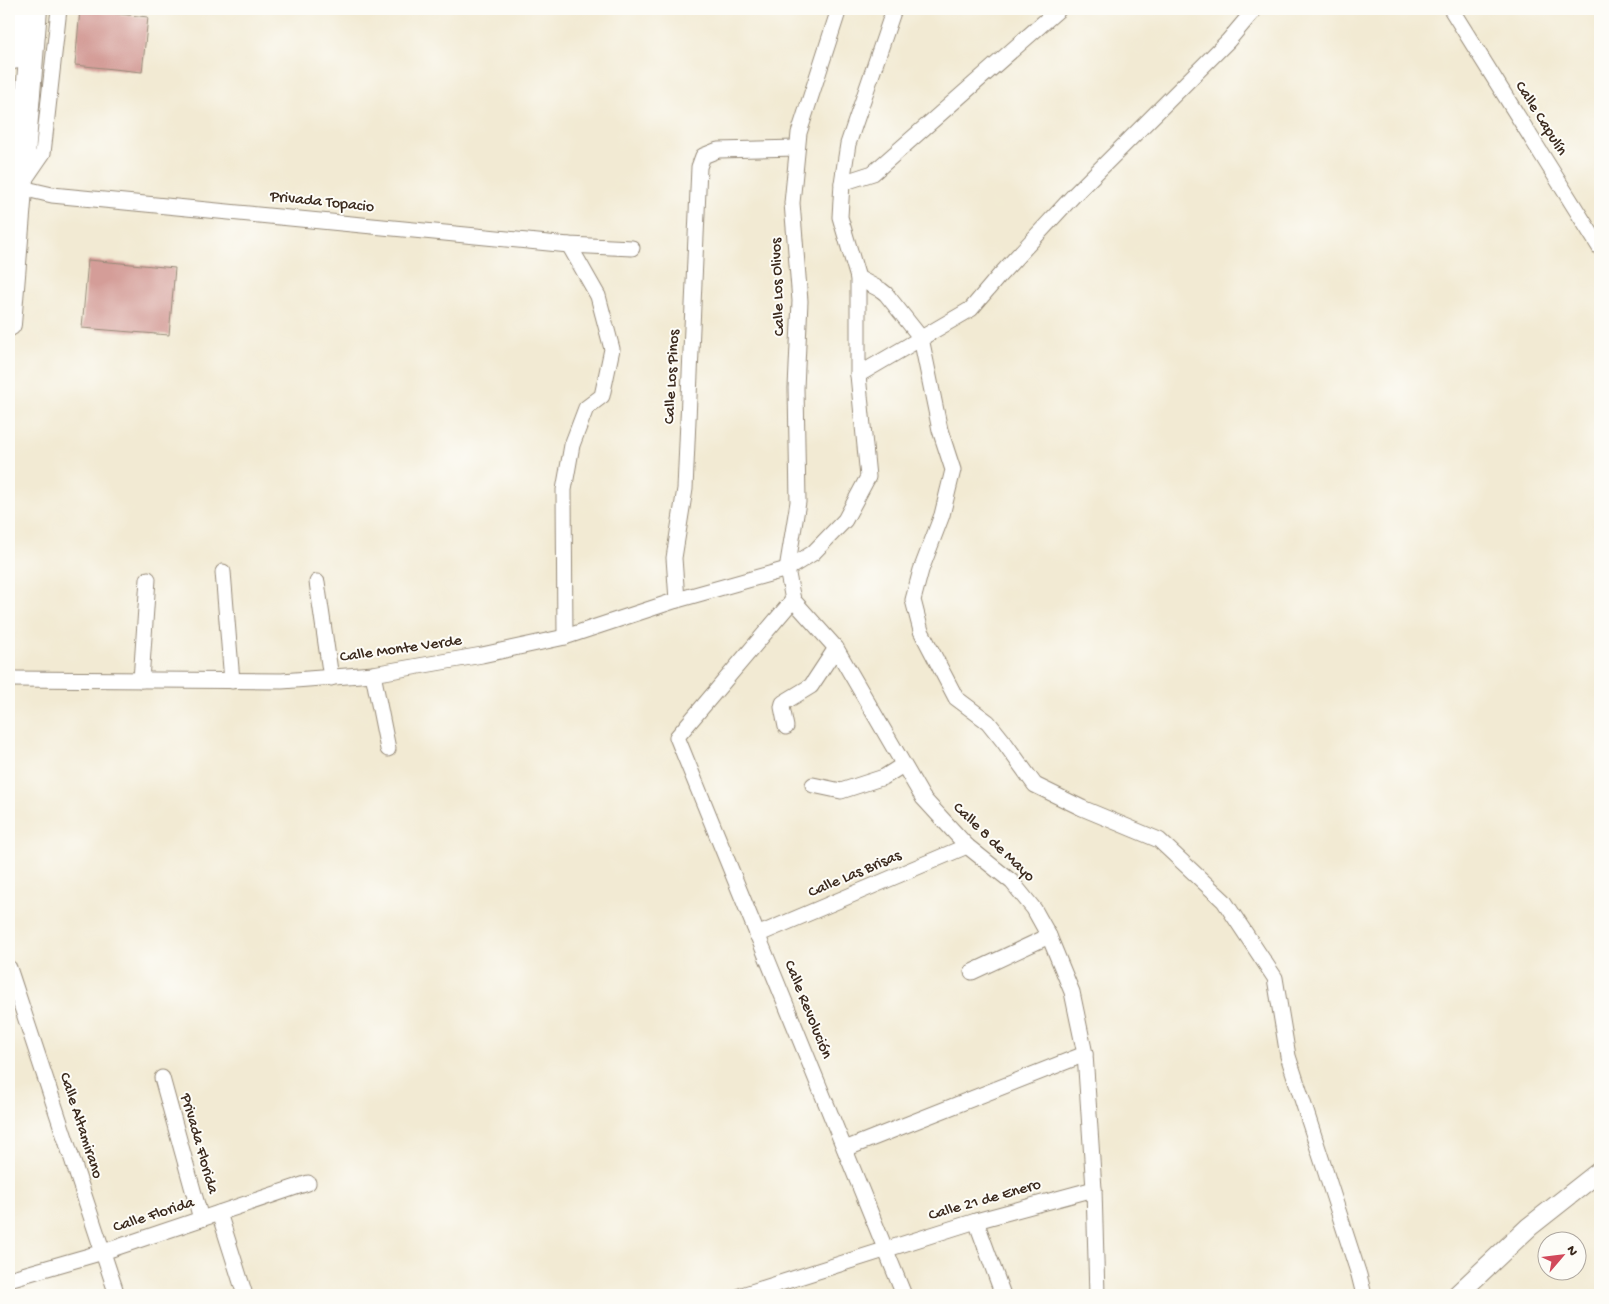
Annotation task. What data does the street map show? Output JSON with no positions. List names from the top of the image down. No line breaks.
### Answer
{"streets":{"street":["Calle Capulín","Privada Topacio","Calle Los Olivos","Calle Los Pinos","Calle Monte Verde","Calle 8 de Mayo","Calle Las Brisas","Calle Revolución","Calle Altamirano","Privada Florida","Calle 21 de Enero","Calle Florida"]},"crossings":[["Calle Los Olivos","Calle Los Pinos"],["Calle Los Olivos","Calle Monte Verde"],["Calle Los Olivos","Calle 8 de Mayo"],["Calle Los Olivos","Calle Revolución"],["Calle Los Pinos","Calle Monte Verde"],["Calle 8 de Mayo","Calle Las Brisas"],["Calle 8 de Mayo","Calle Revolución"],["Calle 8 de Mayo","Calle 21 de Enero"],["Calle Las Brisas","Calle Revolución"],["Calle Revolución","Calle 21 de Enero"],["Calle Altamirano","Calle Florida"],["Privada Florida","Calle Florida"]],"north":"top right"}
